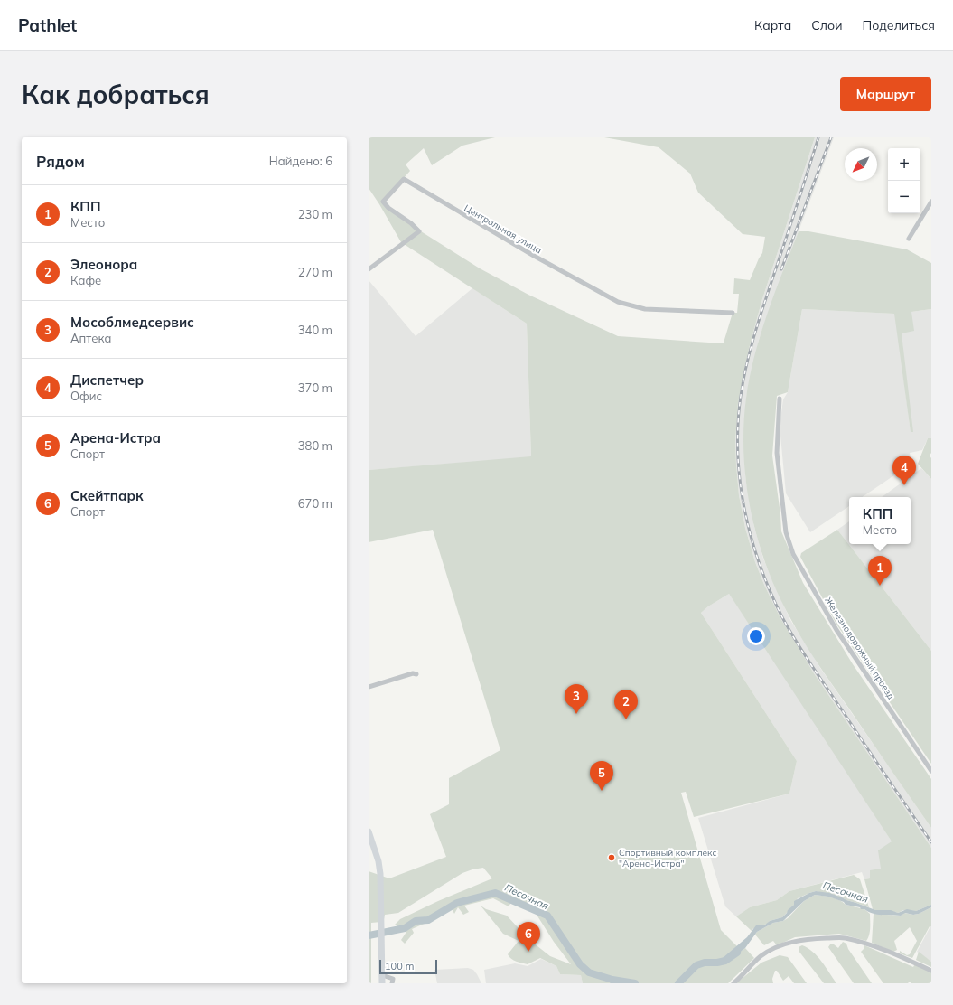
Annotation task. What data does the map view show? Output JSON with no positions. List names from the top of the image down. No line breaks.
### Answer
{"streets":{"street":["Центральная улица","Железнодорожный проезд"]},"water":["Песочная"],"places":["Спортивный комплекс \"Арена-Истра\""],"scale_bar":"100 m","north":"bottom left","page":{"header":"Pathlet","nav":["Карта","Слои","Поделиться"],"buttons":"Маршрут","title":"Как добраться","heading":["Рядом","Найдено: 6"],"map_buttons":["+","−"],"list":[{"mark":"1","name":"КПП","note":"Место","value":"230 m"},{"mark":"2","name":"Элеонора","note":"Кафе","value":"270 m"},{"mark":"3","name":"Мособлмедсервис","note":"Аптека","value":"340 m"},{"mark":"4","name":"Диспетчер","note":"Офис","value":"370 m"},{"mark":"5","name":"Арена-Истра","note":"Спорт","value":"380 m"},{"mark":"6","name":"Скейтпарк","note":"Спорт","value":"670 m"}],"pins":["4","1","3","2","5","6"],"popup":["КПП","Место"],"scale":"100 m"}}
